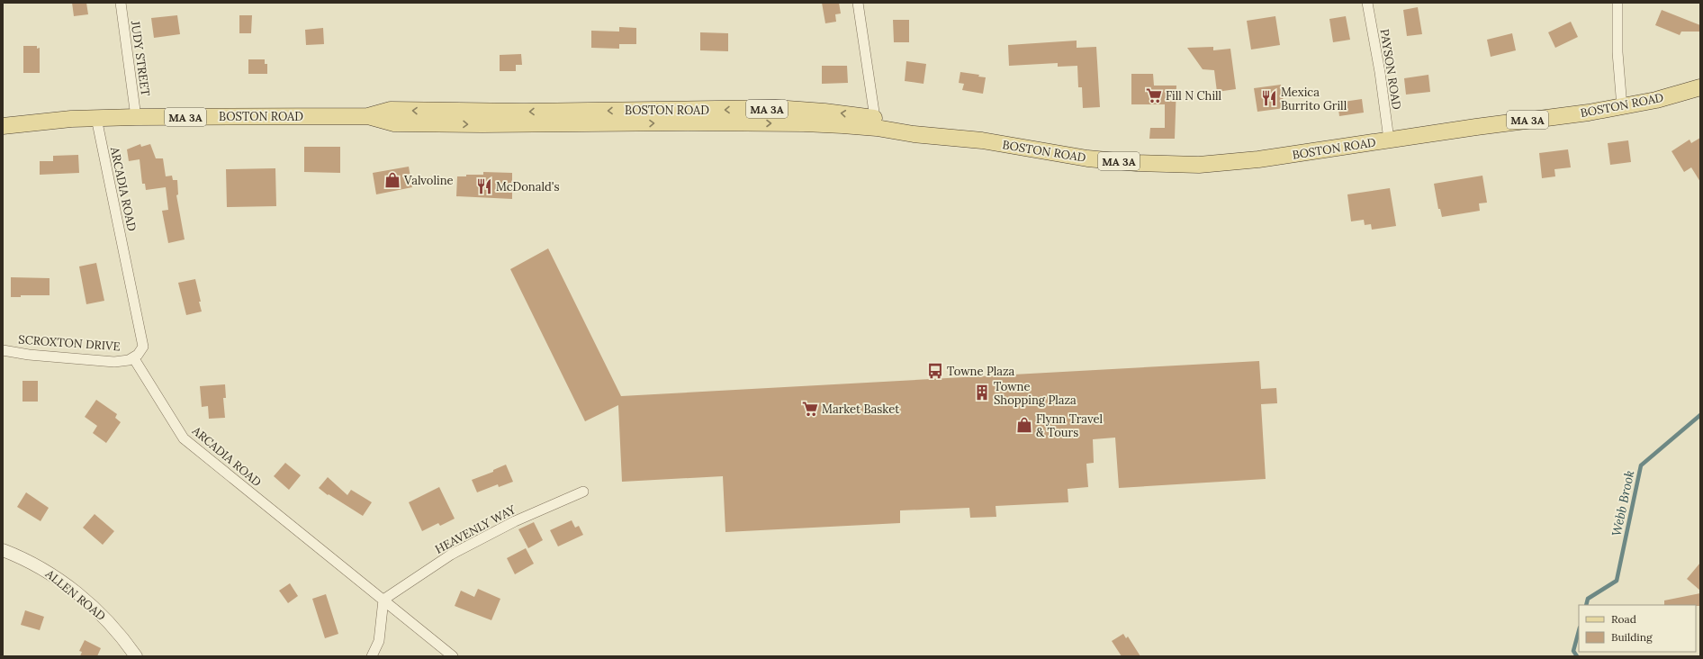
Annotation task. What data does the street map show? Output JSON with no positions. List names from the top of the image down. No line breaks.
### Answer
{"streets":{"main road":["BOSTON ROAD","MA 3A"],"street":["JUDY STREET","PAYSON ROAD","ARCADIA ROAD","SCROXTON DRIVE","HEAVENLY WAY","ALLEN ROAD"]},"crossings":[["JUDY STREET","BOSTON ROAD"],["PAYSON ROAD","BOSTON ROAD"],["BOSTON ROAD","ARCADIA ROAD"],["ARCADIA ROAD","SCROXTON DRIVE"],["ARCADIA ROAD","HEAVENLY WAY"]],"water":["Webb Brook"],"places":{"supermarket":["Fill N Chill","Market Basket"],"restaurant":["Mexica Burrito Grill","McDonald's"],"shop":["Valvoline","Flynn Travel & Tours"],"bus stop":["Towne Plaza"],"building":["Towne Shopping Plaza"]},"legend":["Road","Building"]}
